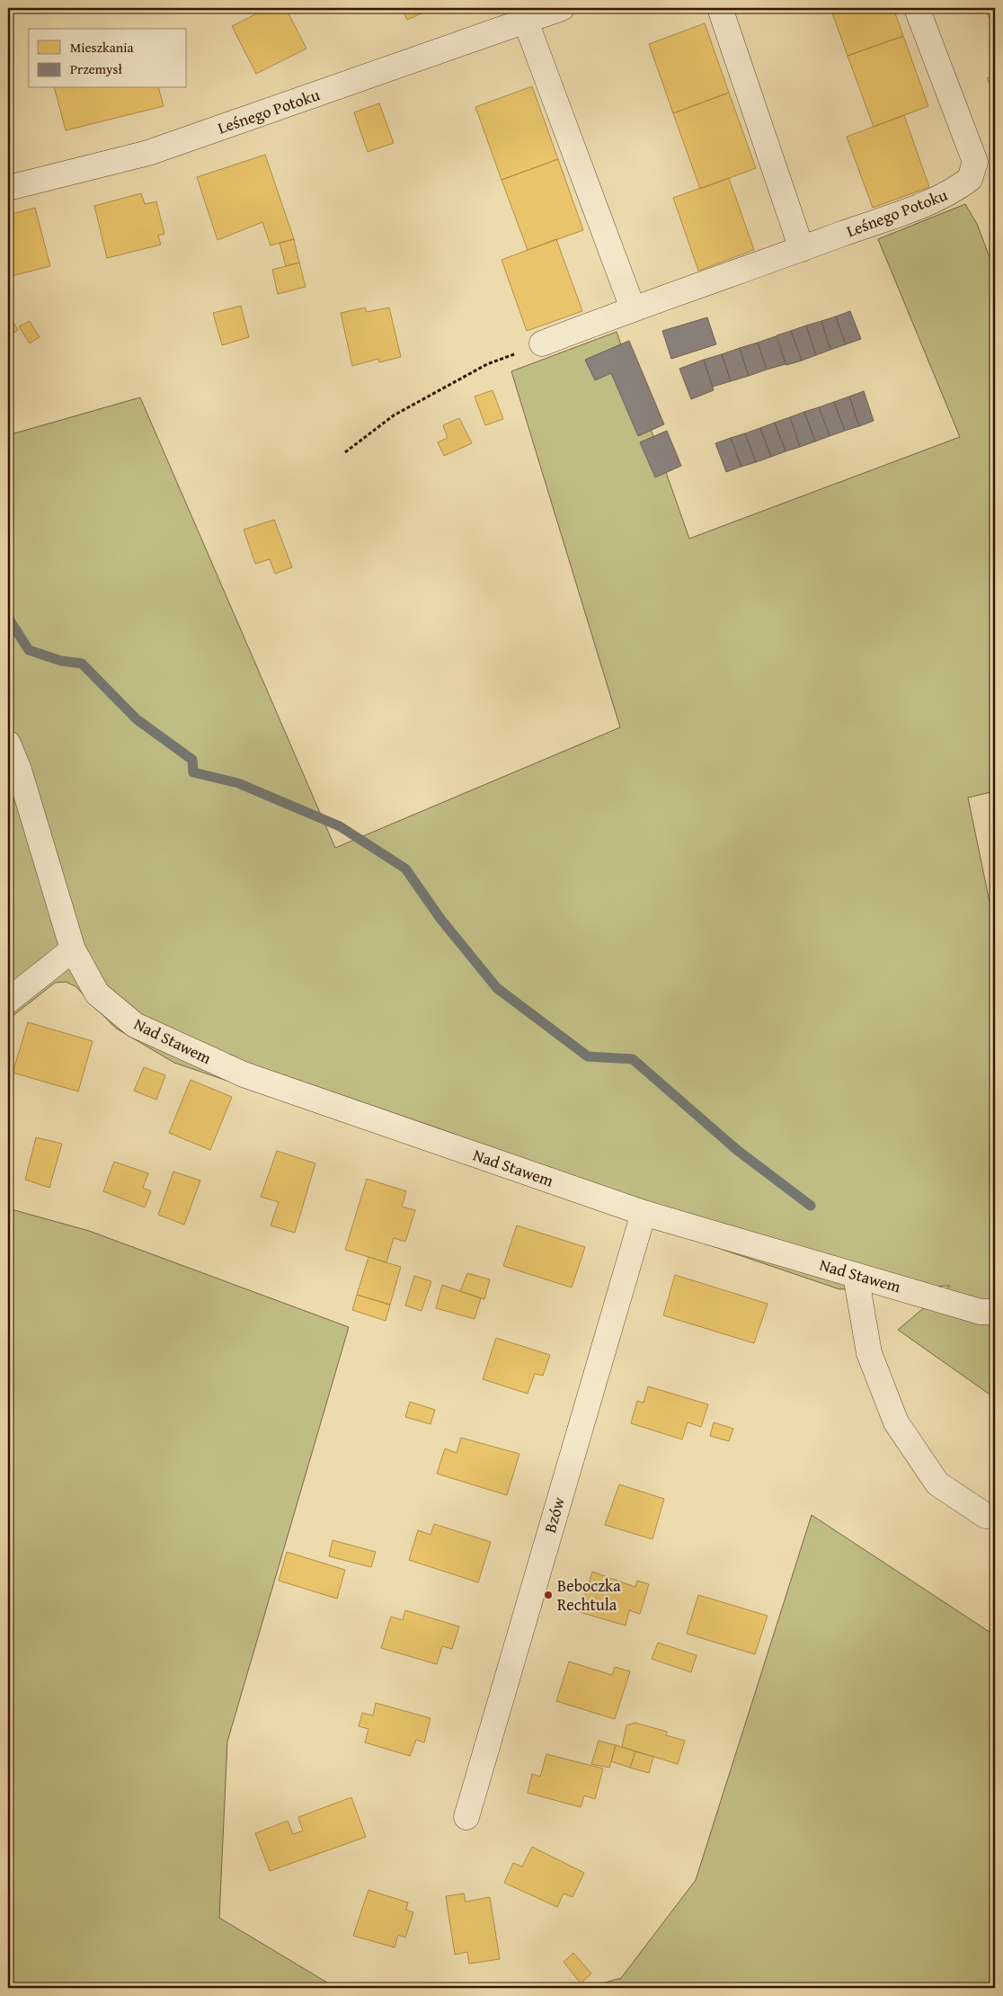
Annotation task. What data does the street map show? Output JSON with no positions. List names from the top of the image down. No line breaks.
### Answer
{"streets":{"street":["Leśnego Potoku","Nad Stawem","Bzów"]},"crossings":[["Nad Stawem","Bzów"]],"places":["Beboczka Rechtula"],"legend":["Mieszkania","Przemysł"]}
